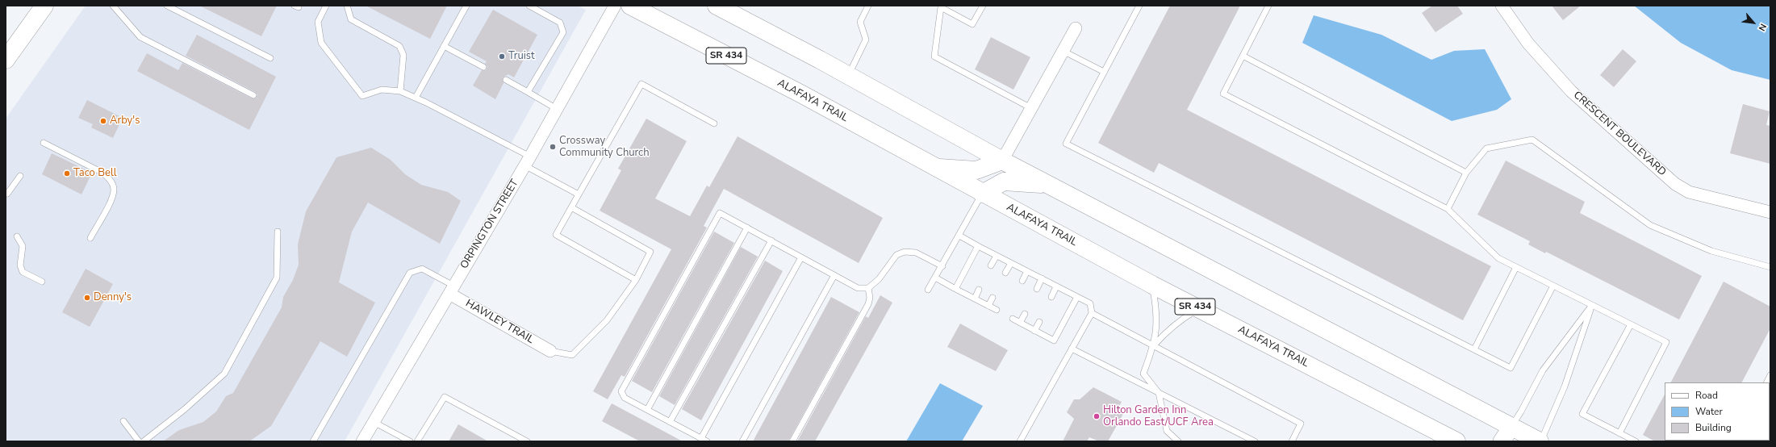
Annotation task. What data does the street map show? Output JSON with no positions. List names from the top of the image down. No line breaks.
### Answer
{"streets":{"main road":["SR 434","ALAFAYA TRAIL"],"street":["CRESCENT BOULEVARD","ORPINGTON STREET","HAWLEY TRAIL"]},"crossings":[["ORPINGTON STREET","HAWLEY TRAIL"]],"places":["Truist","Arby's","Crossway Community Church","Taco Bell","Denny's","Hilton Garden Inn Orlando East/UCF Area"],"legend":["Road","Water","Building"],"north":"bottom right"}
